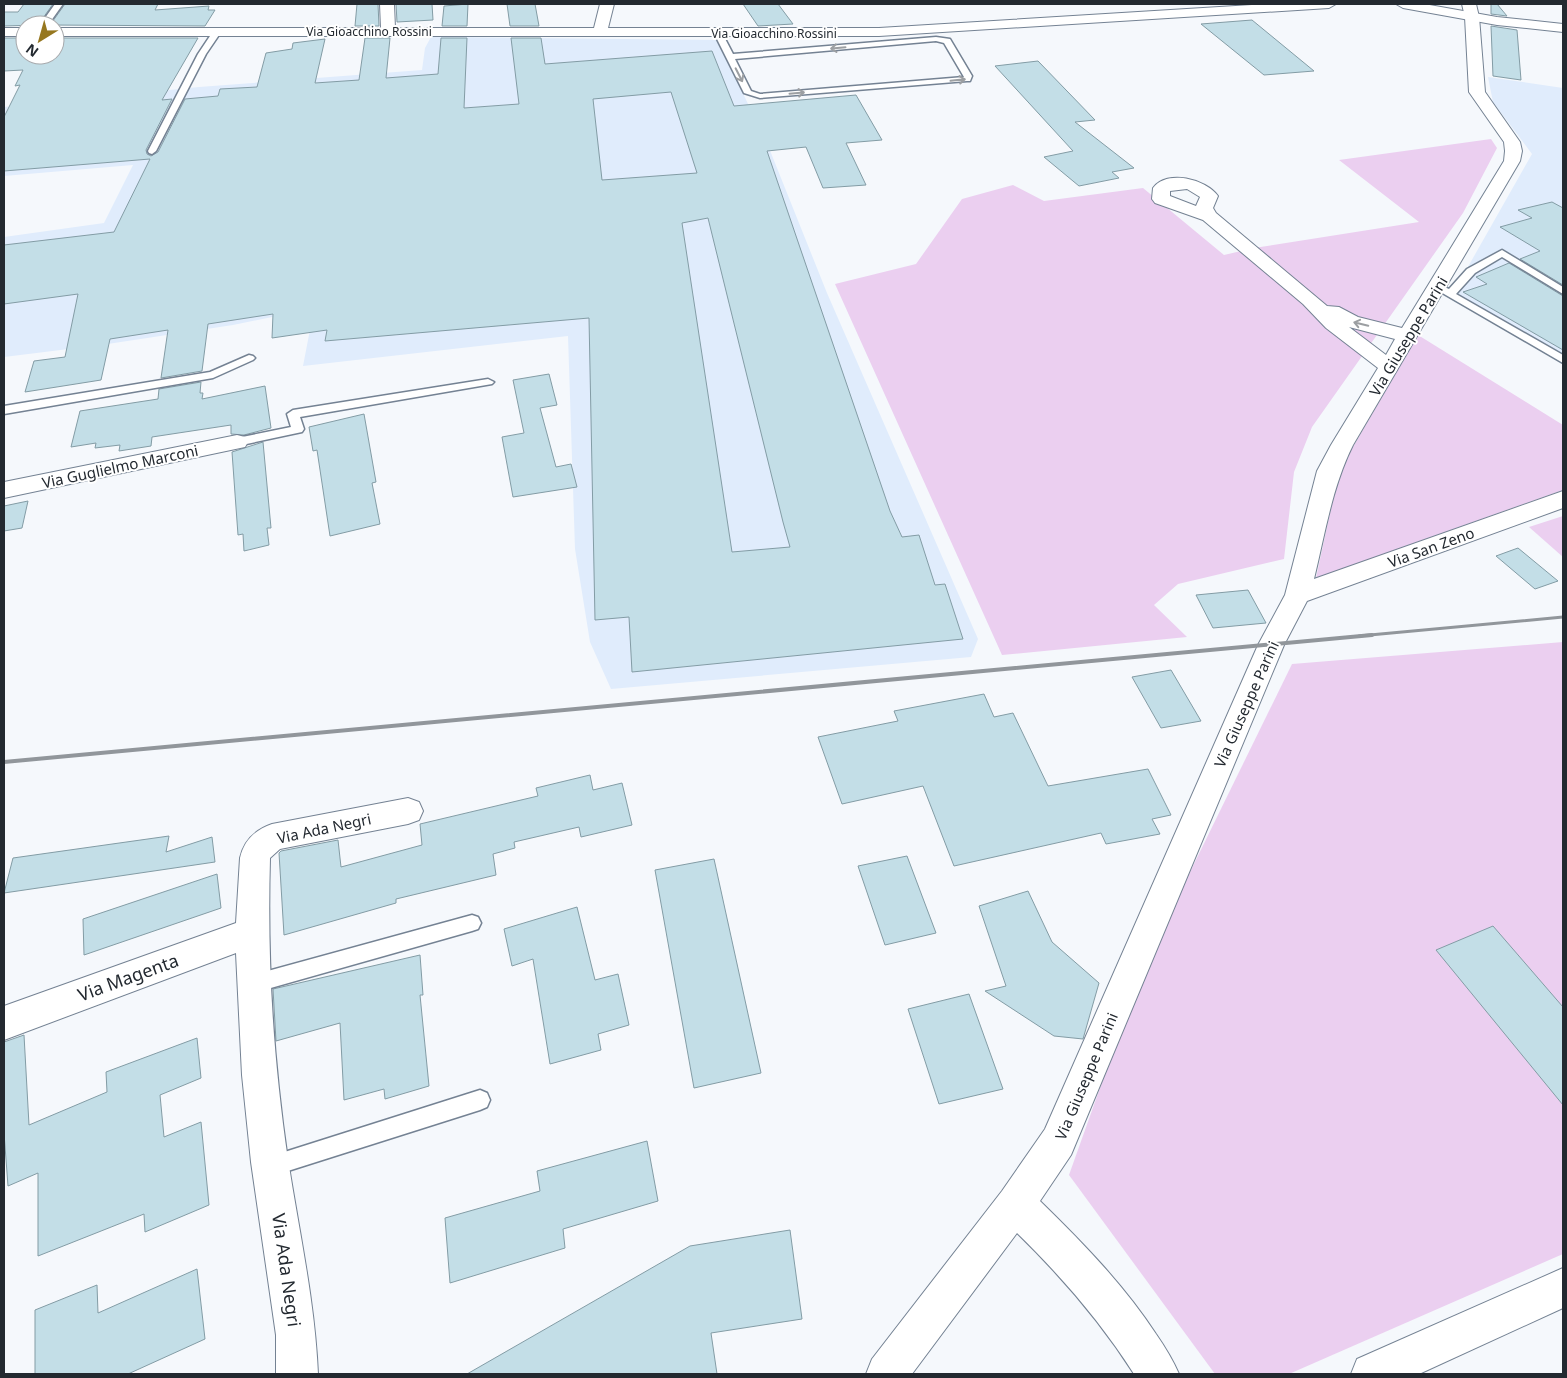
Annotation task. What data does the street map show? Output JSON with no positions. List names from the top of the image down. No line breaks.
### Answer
{"streets":{"street":["Via Gioacchino Rossini","Via Giuseppe Parini","Via Guglielmo Marconi","Via San Zeno","Via Ada Negri","Via Magenta"]},"crossings":[["Via Giuseppe Parini","Via San Zeno"],["Via Ada Negri","Via Magenta"]],"north":"bottom left"}
